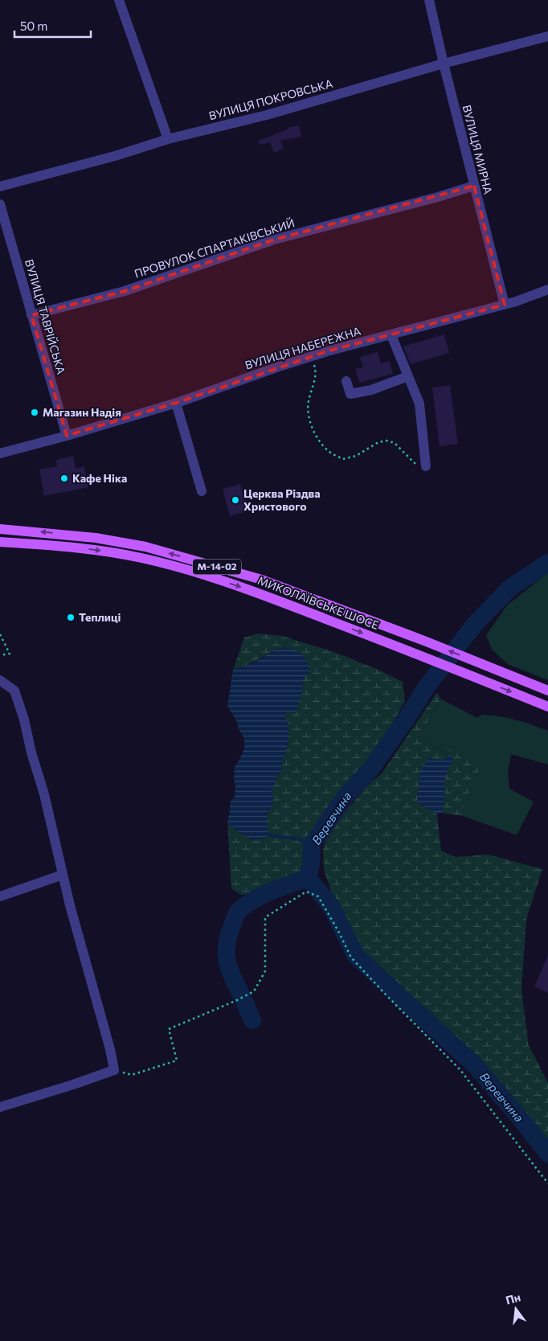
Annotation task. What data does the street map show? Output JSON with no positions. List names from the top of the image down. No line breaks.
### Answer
{"streets":{"main road":["М-14-02","МИКОЛАЇВСЬКЕ ШОСЕ"],"street":["ВУЛИЦЯ ПОКРОВСЬКА","ВУЛИЦЯ МИРНА","ПРОВУЛОК СПАРТАКІВСЬКИЙ","ВУЛИЦЯ ТАВРІЙСЬКА","ВУЛИЦЯ НАБЕРЕЖНА"]},"crossings":[["ВУЛИЦЯ ПОКРОВСЬКА","ВУЛИЦЯ МИРНА"],["ВУЛИЦЯ МИРНА","ПРОВУЛОК СПАРТАКІВСЬКИЙ"],["ВУЛИЦЯ МИРНА","ВУЛИЦЯ НАБЕРЕЖНА"],["ПРОВУЛОК СПАРТАКІВСЬКИЙ","ВУЛИЦЯ ТАВРІЙСЬКА"],["ВУЛИЦЯ ТАВРІЙСЬКА","ВУЛИЦЯ НАБЕРЕЖНА"]],"water":["Веревчина"],"places":["Магазин Надія","Кафе Ніка","Церква Різдва Христового","Теплиці"],"scale_bar":"50 m","north":"top"}
